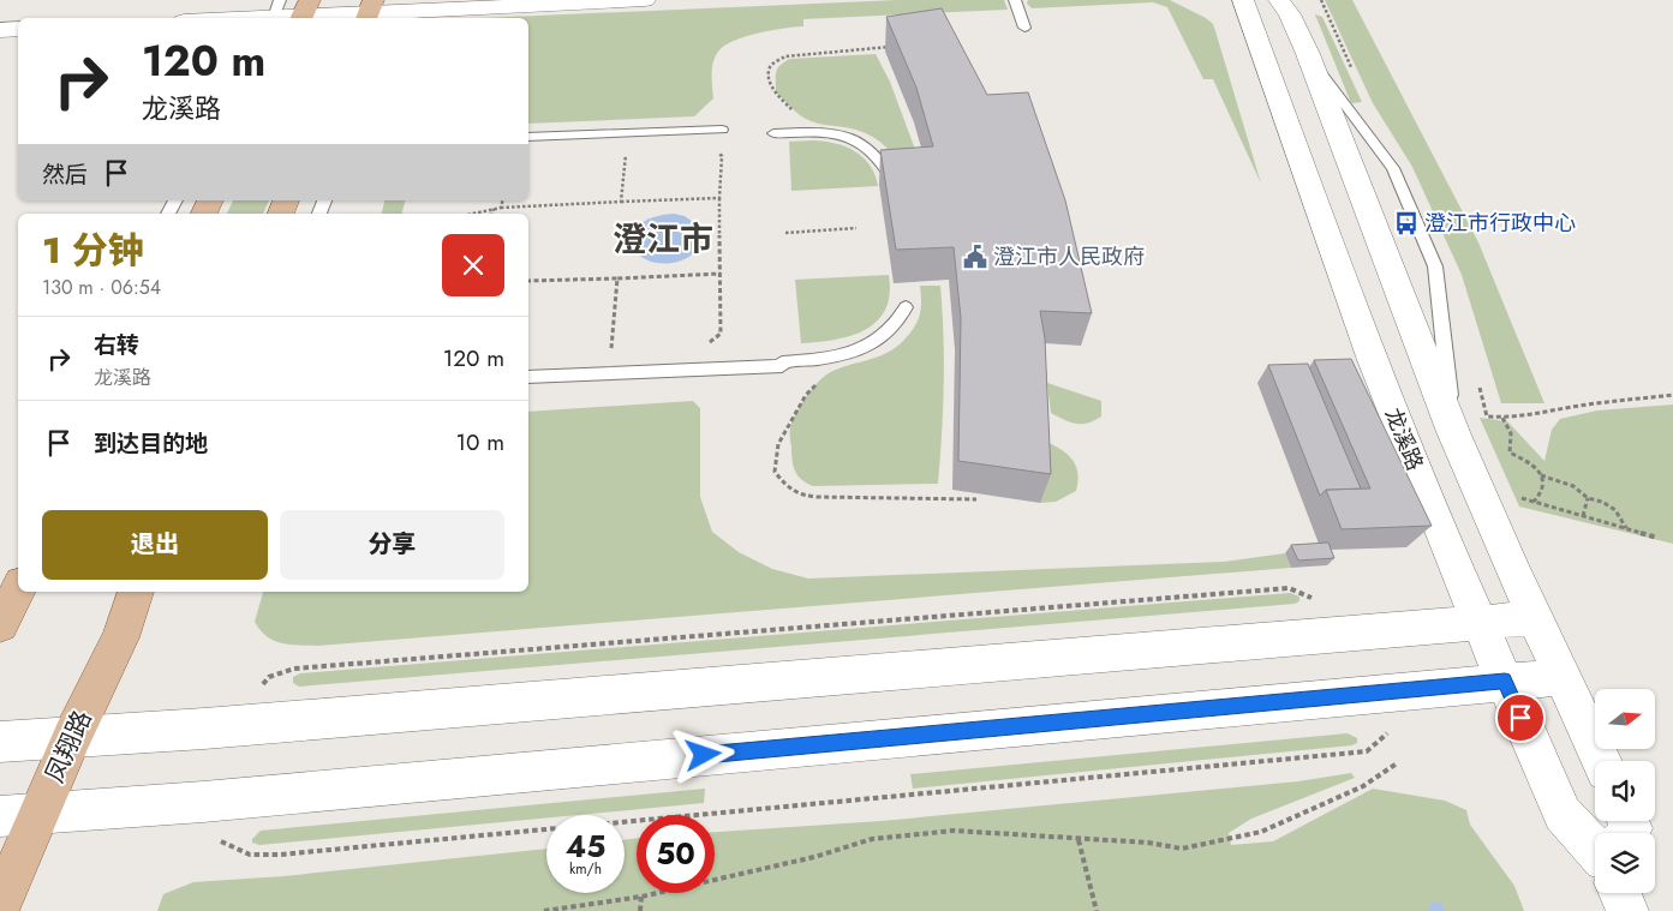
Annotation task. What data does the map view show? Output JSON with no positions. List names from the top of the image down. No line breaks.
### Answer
{"streets":{"main road":["龙溪路","凤翔路"]},"districts":["澄江市"],"places":{"bus stop":["澄江市行政中心"],"public building":["澄江市人民政府"]},"north":"right","page":{"turn":["120 m","龙溪路"],"then":"然后","heading":["1 分钟","130 m · 06:54"],"list":[{"name":"右转","note":"龙溪路","value":"120 m"},{"name":"到达目的地","value":"10 m"}],"buttons":["退出","分享"],"speed":"45 km/h","limit":"50"}}
